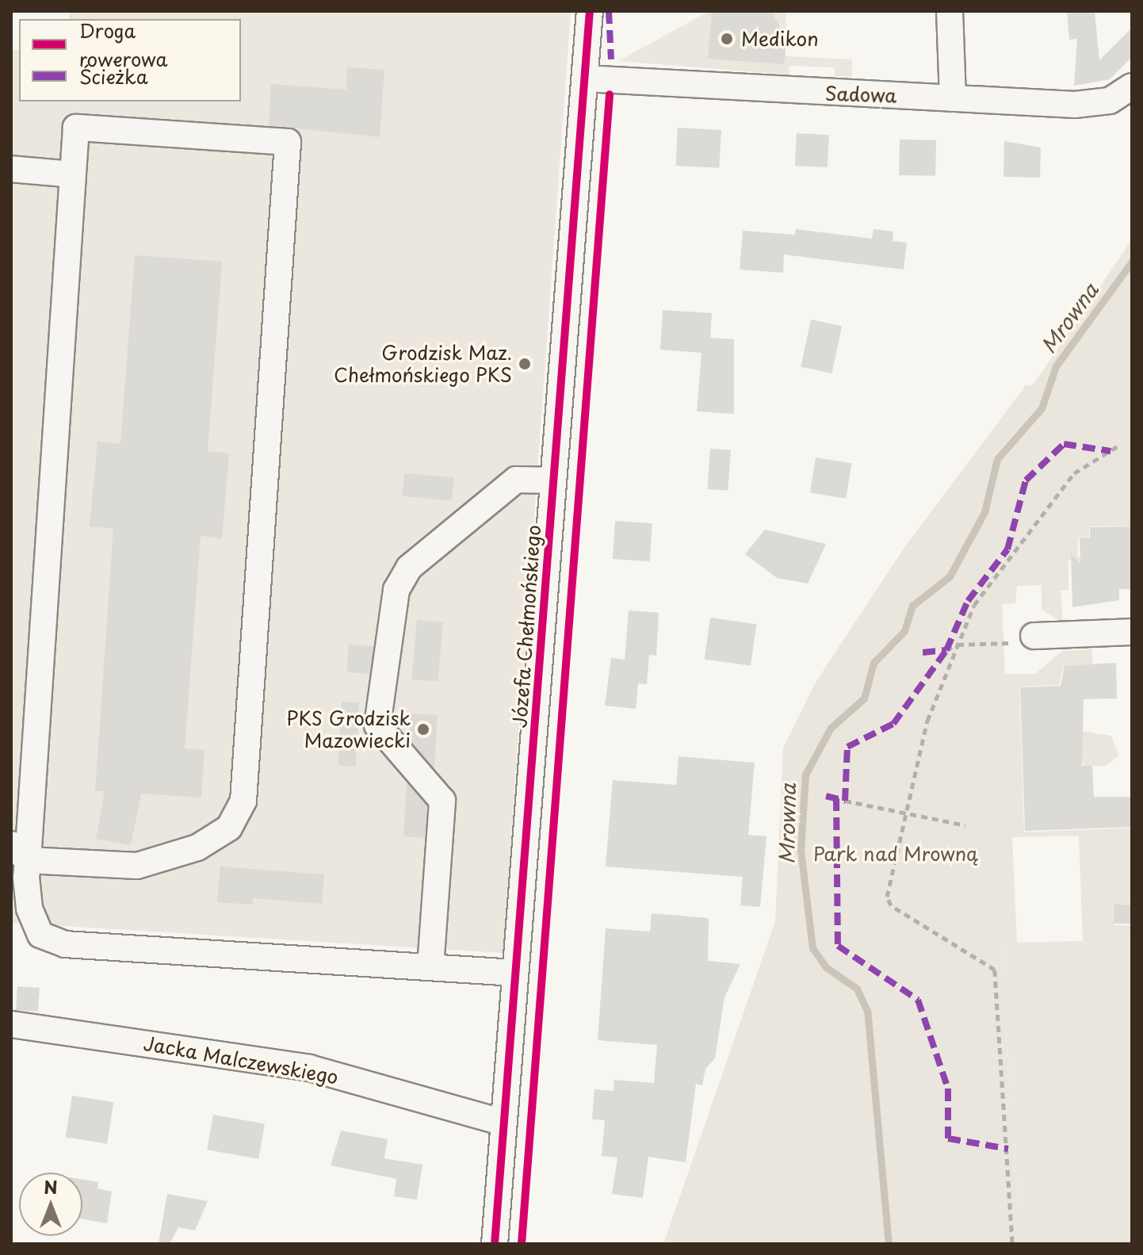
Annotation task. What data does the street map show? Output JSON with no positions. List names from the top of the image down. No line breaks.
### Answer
{"streets":{"street":["Sadowa","Józefa Chełmońskiego","Jacka Malczewskiego"]},"crossings":[["Sadowa","Józefa Chełmońskiego"],["Józefa Chełmońskiego","Jacka Malczewskiego"]],"water":["Mrowna"],"parks":["Park nad Mrowną"],"places":["Medikon","Grodzisk Maz. Chełmońskiego PKS","PKS Grodzisk Mazowiecki"],"legend":["Droga rowerowa","Ścieżka"],"north":"top"}
